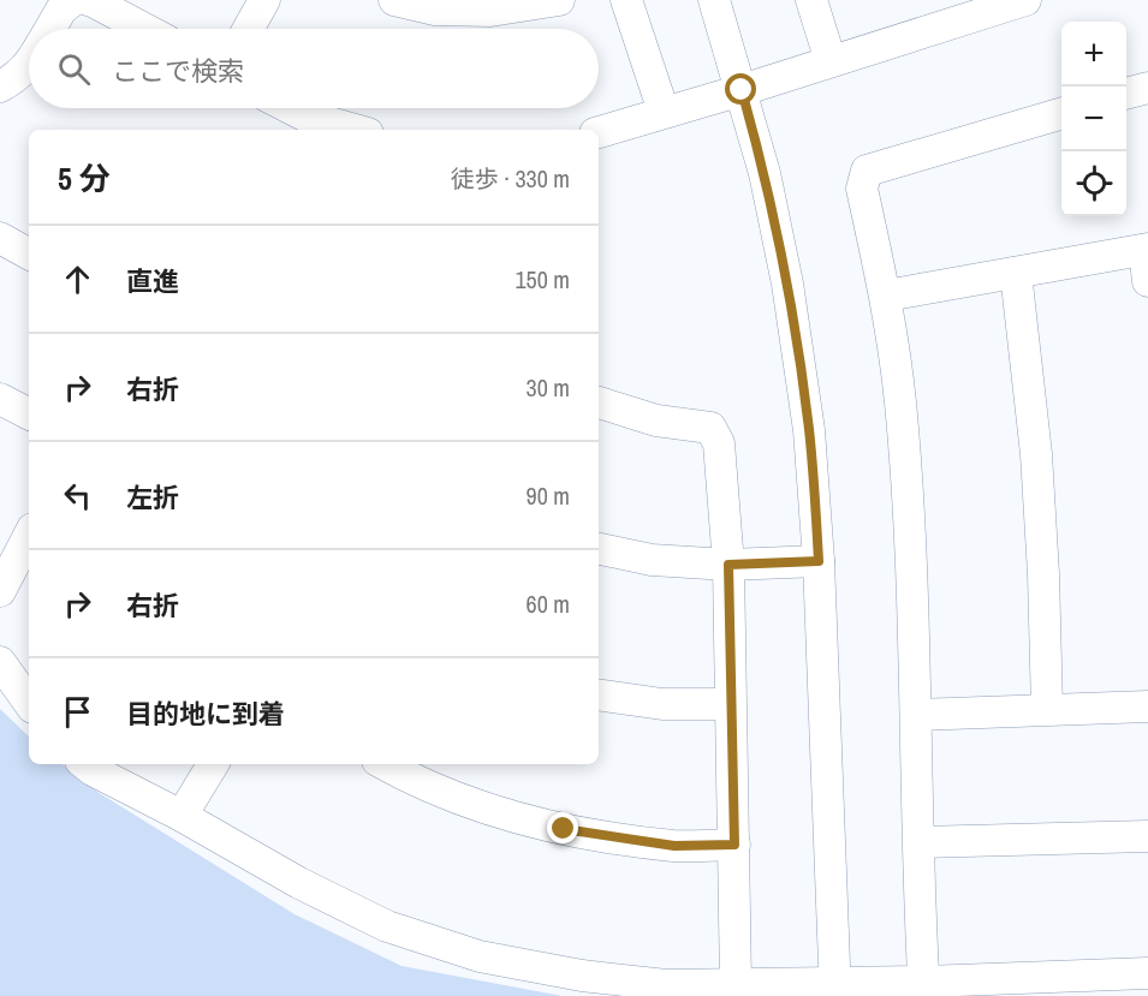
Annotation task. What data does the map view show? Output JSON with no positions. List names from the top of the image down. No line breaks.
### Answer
{"page":{"map_buttons":["+","−"],"search":"ここで検索","heading":["5 分","徒歩 · 330 m"],"list":[["直進","150 m"],["右折","30 m"],["左折","90 m"],["右折","60 m"],"目的地に到着"]}}
